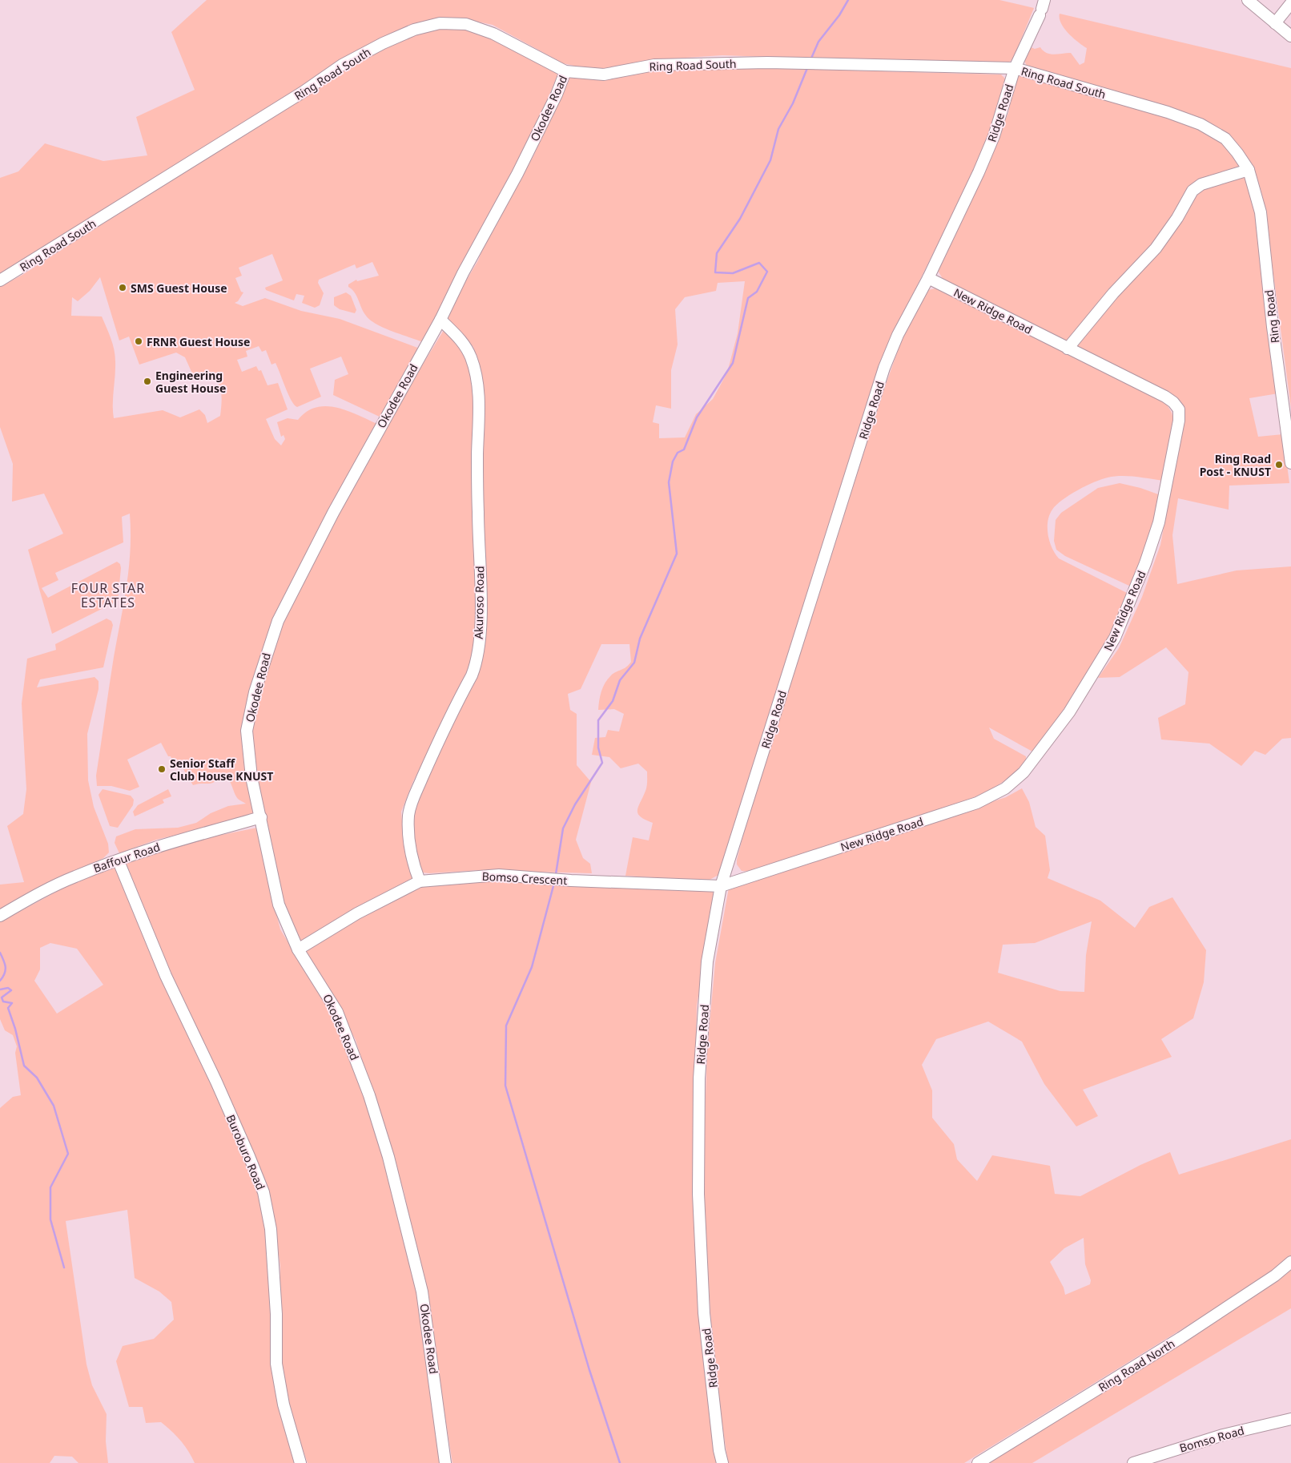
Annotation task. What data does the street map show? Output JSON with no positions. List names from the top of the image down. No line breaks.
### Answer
{"streets":{"street":["Ring Road South","Okodee Road","Ridge Road","New Ridge Road","Ring Road","Akuroso Road","Baffour Road","Bomso Crescent","Buroburo Road","Ring Road North","Bomso Road"]},"crossings":[["Ring Road South","Okodee Road"],["Ring Road South","Ridge Road"],["Ring Road South","Ring Road"],["Okodee Road","Akuroso Road"],["Okodee Road","Baffour Road"],["Okodee Road","Bomso Crescent"],["Ridge Road","New Ridge Road"],["Ridge Road","Bomso Crescent"],["New Ridge Road","Bomso Crescent"],["Akuroso Road","Bomso Crescent"],["Baffour Road","Buroburo Road"]],"districts":["FOUR STAR ESTATES"],"places":["SMS Guest House","FRNR Guest House","Engineering Guest House","Ring Road Post - KNUST","Senior Staff Club House KNUST"]}
